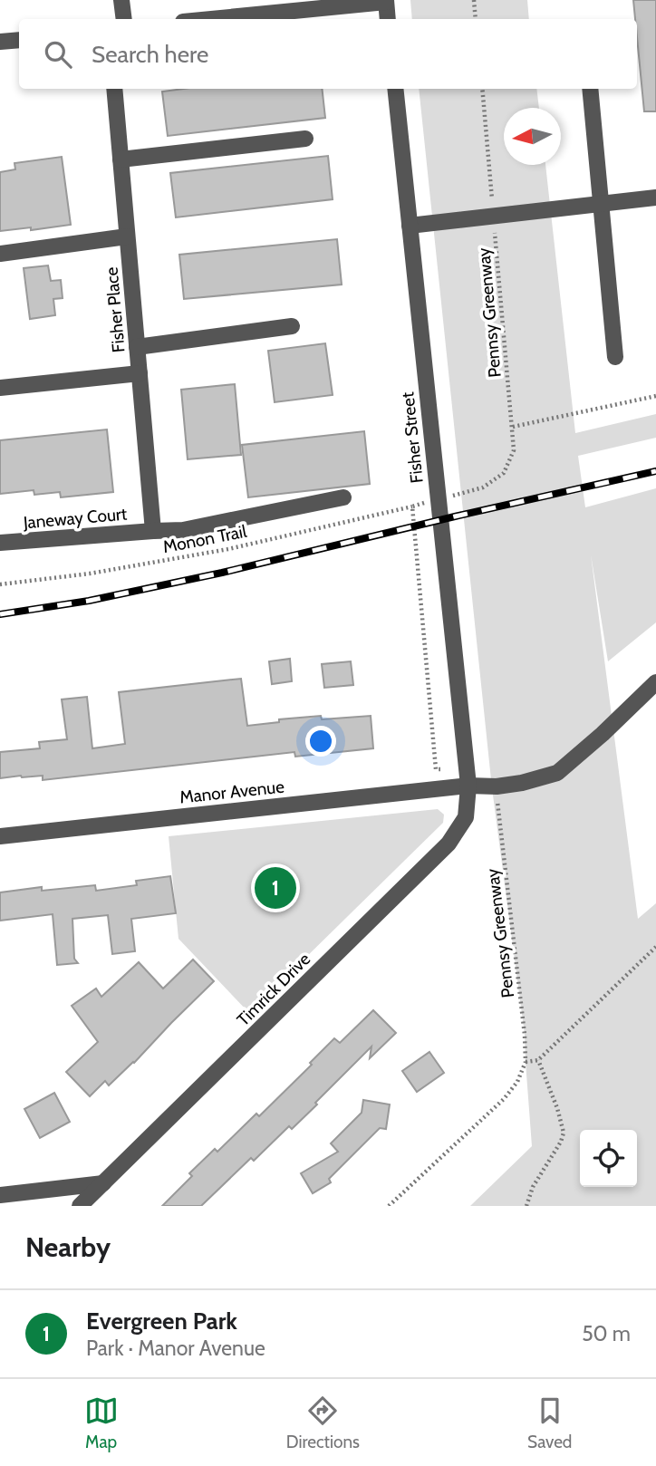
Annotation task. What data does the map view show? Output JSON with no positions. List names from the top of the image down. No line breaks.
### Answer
{"streets":{"street":["Fisher Place","Fisher Street","Janeway Court","Manor Avenue","Timrick Drive"],"path":["Pennsy Greenway","Monon Trail"]},"crossings":[["Fisher Place","Janeway Court"],["Fisher Street","Manor Avenue"],["Fisher Street","Timrick Drive"],["Manor Avenue","Timrick Drive"]],"north":"left","page":{"search":"Search here","pins":"1","heading":"Nearby","list":[{"mark":"1","name":"Evergreen Park","note":"Park · Manor Avenue","value":"50 m"}],"nav":["Map","Directions","Saved"]}}
